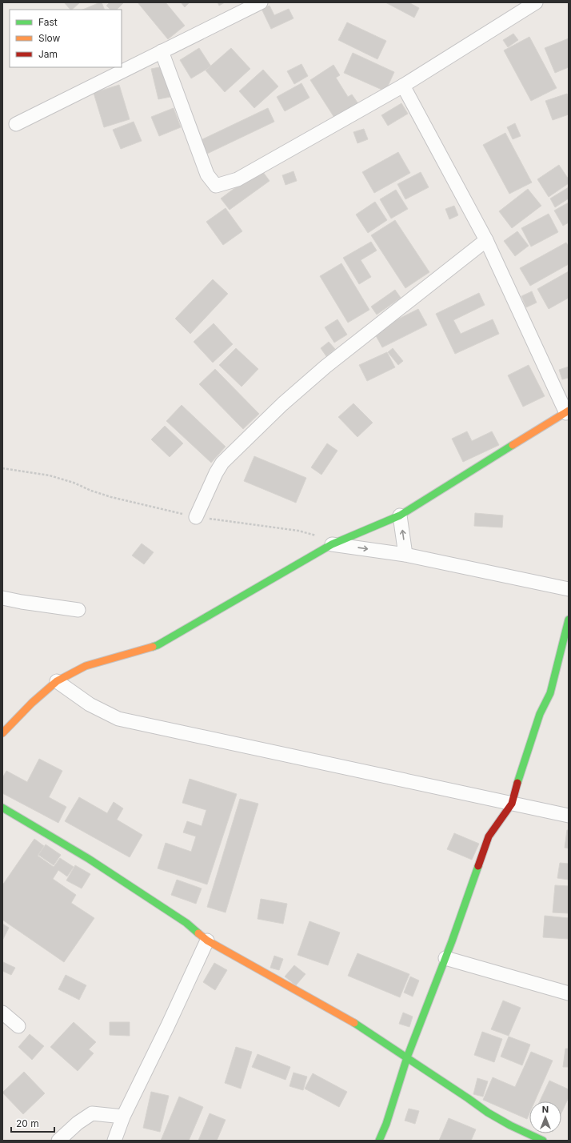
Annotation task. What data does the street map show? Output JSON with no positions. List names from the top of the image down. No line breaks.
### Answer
{"legend":["Fast","Slow","Jam"],"scale_bar":"20 m","north":"top"}
